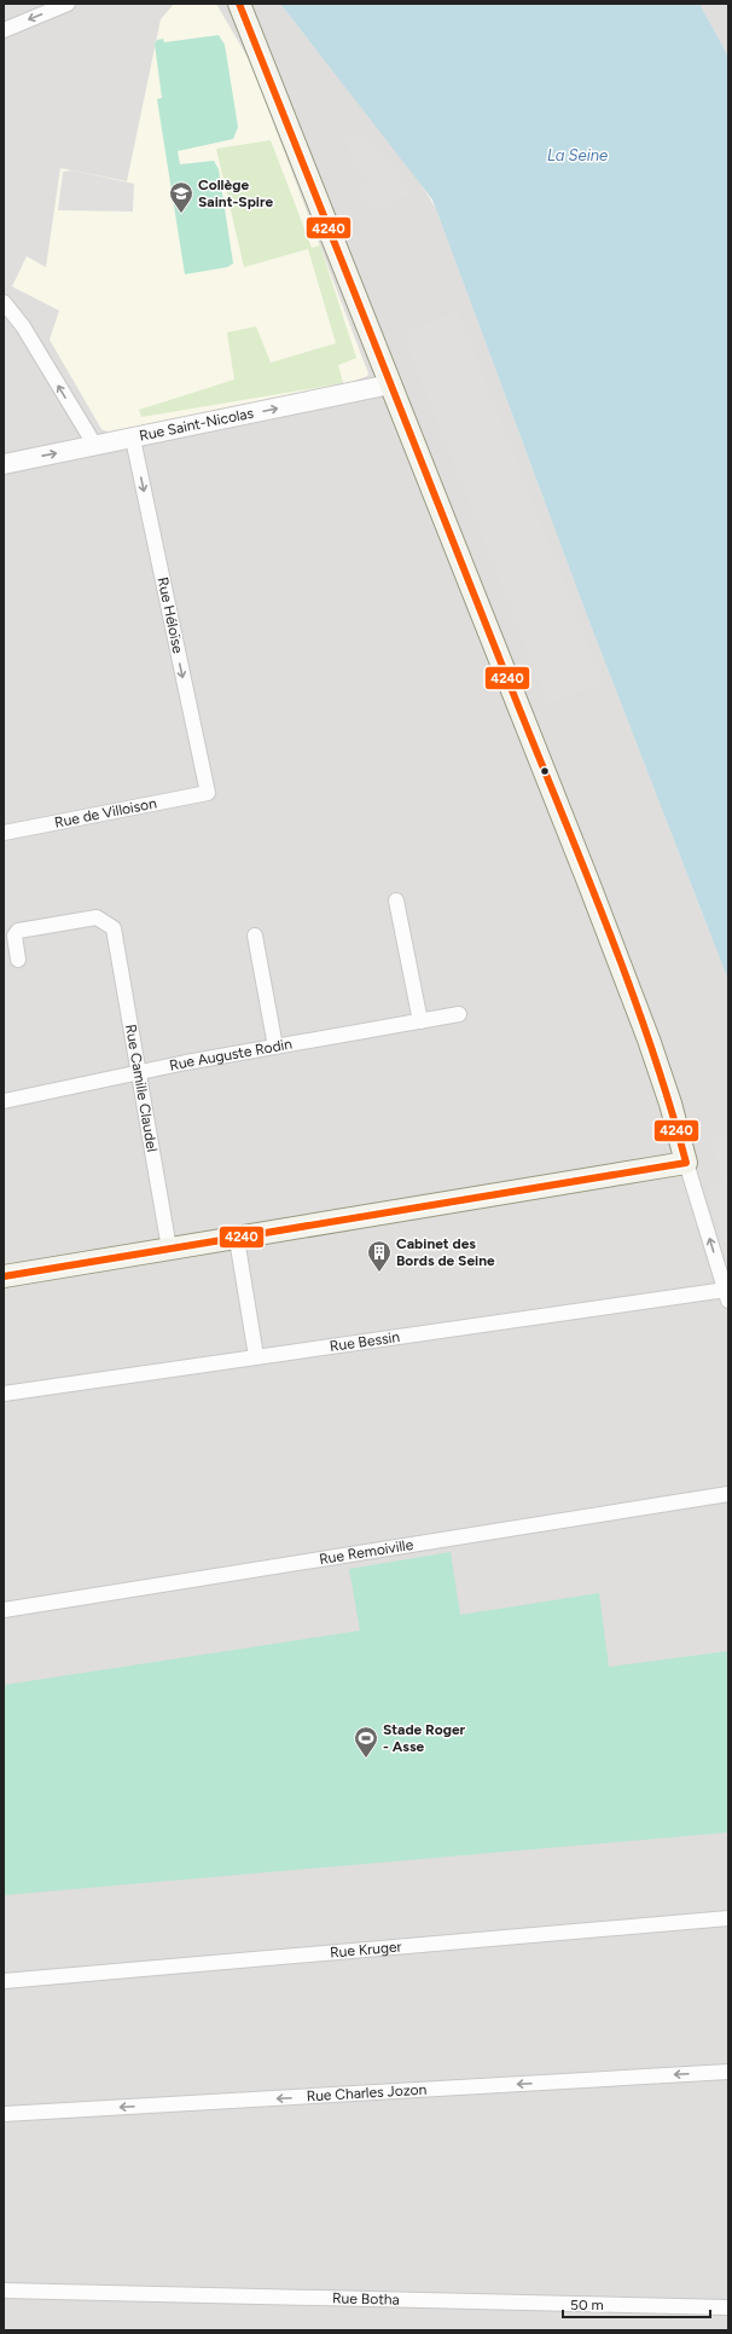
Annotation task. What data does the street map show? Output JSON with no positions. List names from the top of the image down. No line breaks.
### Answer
{"streets":{"street":["Rue Saint-Nicolas","Rue Héloïse","Rue de Villoison","Rue Auguste Rodin","Rue Camille Claudel","Rue Bessin","Rue Remoiville","Rue Kruger","Rue Charles Jozon","Rue Botha"]},"crossings":[["Rue Saint-Nicolas","Rue Héloïse"],["Rue Héloïse","Rue de Villoison"],["Rue Auguste Rodin","Rue Camille Claudel"]],"one_way":["Rue Saint-Nicolas","Rue Héloïse","Rue Charles Jozon"],"water":["La Seine"],"places":{"school or university":["Collège Saint-Spire"],"building":["Cabinet des Bords de Seine"],"sports":["Stade Roger - Asse"]},"lines":["transit line 4240"],"scale_bar":"50 m"}
